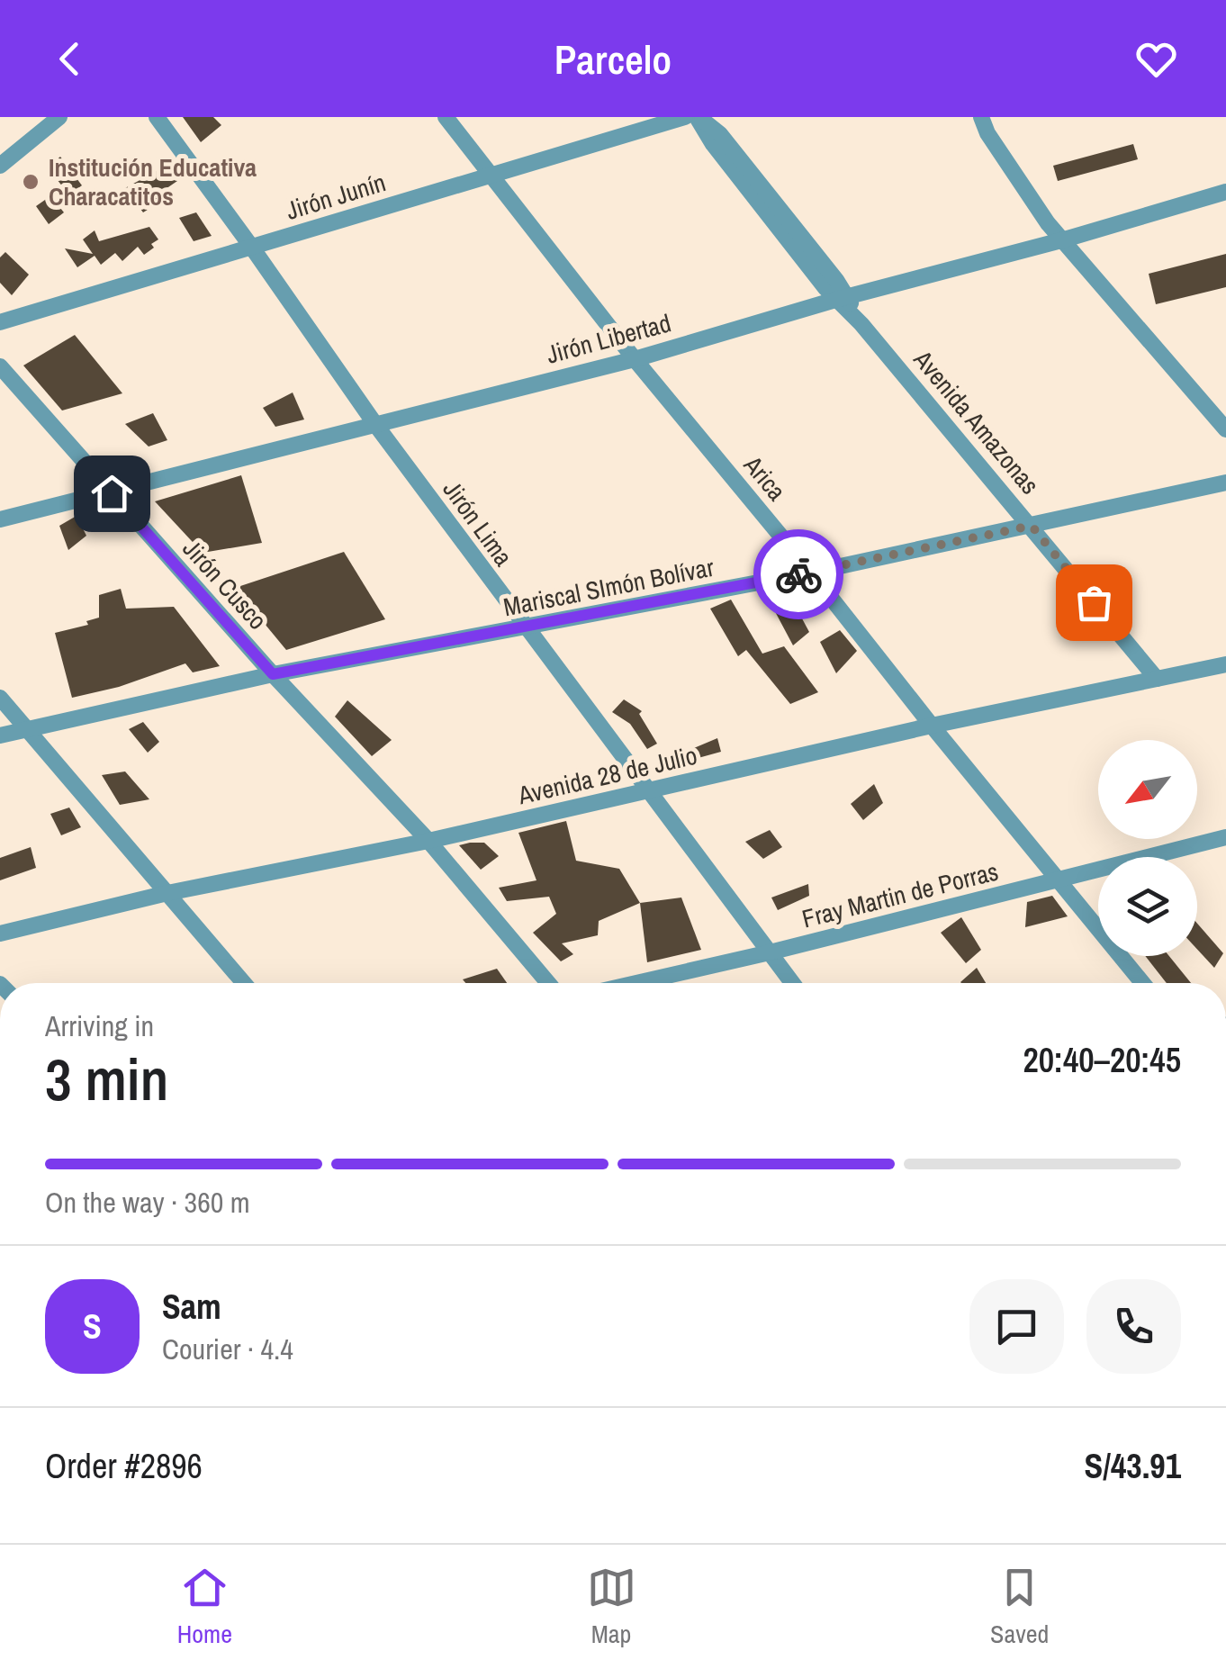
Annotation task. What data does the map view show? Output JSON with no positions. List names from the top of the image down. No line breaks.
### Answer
{"streets":{"street":["Jirón Junín","Jirón Libertad","Avenida Amazonas","Arica","Jirón Lima","Jirón Cusco","Mariscal SImón Bolívar","Avenida 28 de Julio","Fray Martin de Porras"]},"crossings":[["Jirón Junín","Arica"],["Jirón Junín","Jirón Lima"],["Jirón Libertad","Avenida Amazonas"],["Jirón Libertad","Arica"],["Jirón Libertad","Jirón Lima"],["Jirón Libertad","Jirón Cusco"],["Avenida Amazonas","Mariscal SImón Bolívar"],["Avenida Amazonas","Avenida 28 de Julio"],["Arica","Mariscal SImón Bolívar"],["Arica","Avenida 28 de Julio"],["Arica","Fray Martin de Porras"],["Jirón Lima","Mariscal SImón Bolívar"],["Jirón Lima","Avenida 28 de Julio"],["Jirón Lima","Fray Martin de Porras"],["Jirón Cusco","Mariscal SImón Bolívar"],["Jirón Cusco","Avenida 28 de Julio"]],"places":["Institución Educativa Characatitos"],"north":"bottom left","page":{"header":"Parcelo","heading":["3 min","Arriving in","20:40–20:45"],"panel":["Sam","Courier · 4.4","Order #2896","S/43.91"],"bar":"On the way · 360 m","round":"S","tabs":["Home","Map","Saved"]}}
